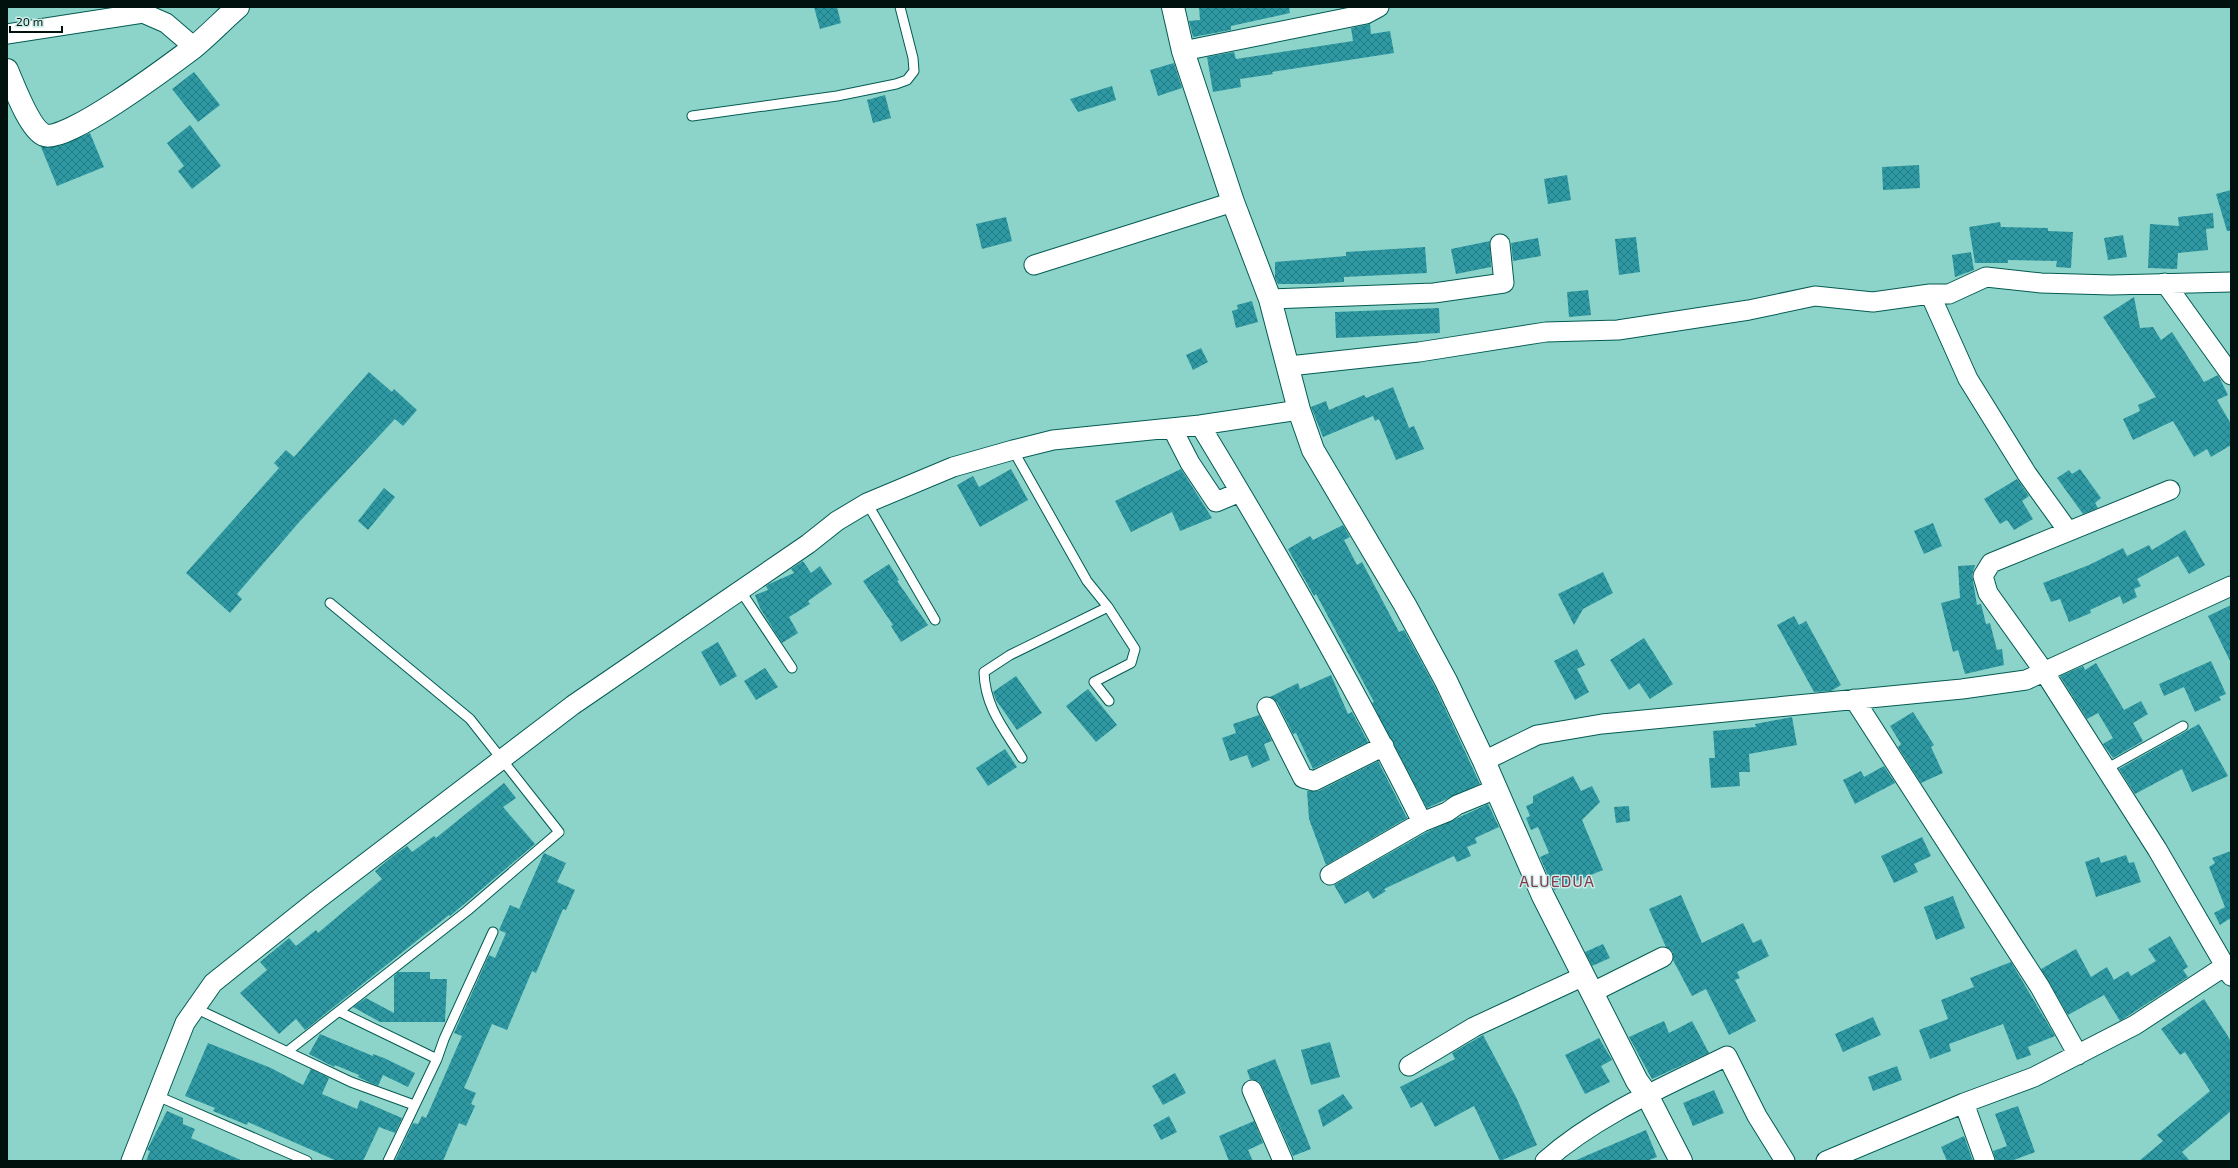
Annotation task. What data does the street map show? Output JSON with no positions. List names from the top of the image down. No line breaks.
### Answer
{"districts":["ALUEDUA"],"scale_bar":"20 m"}
